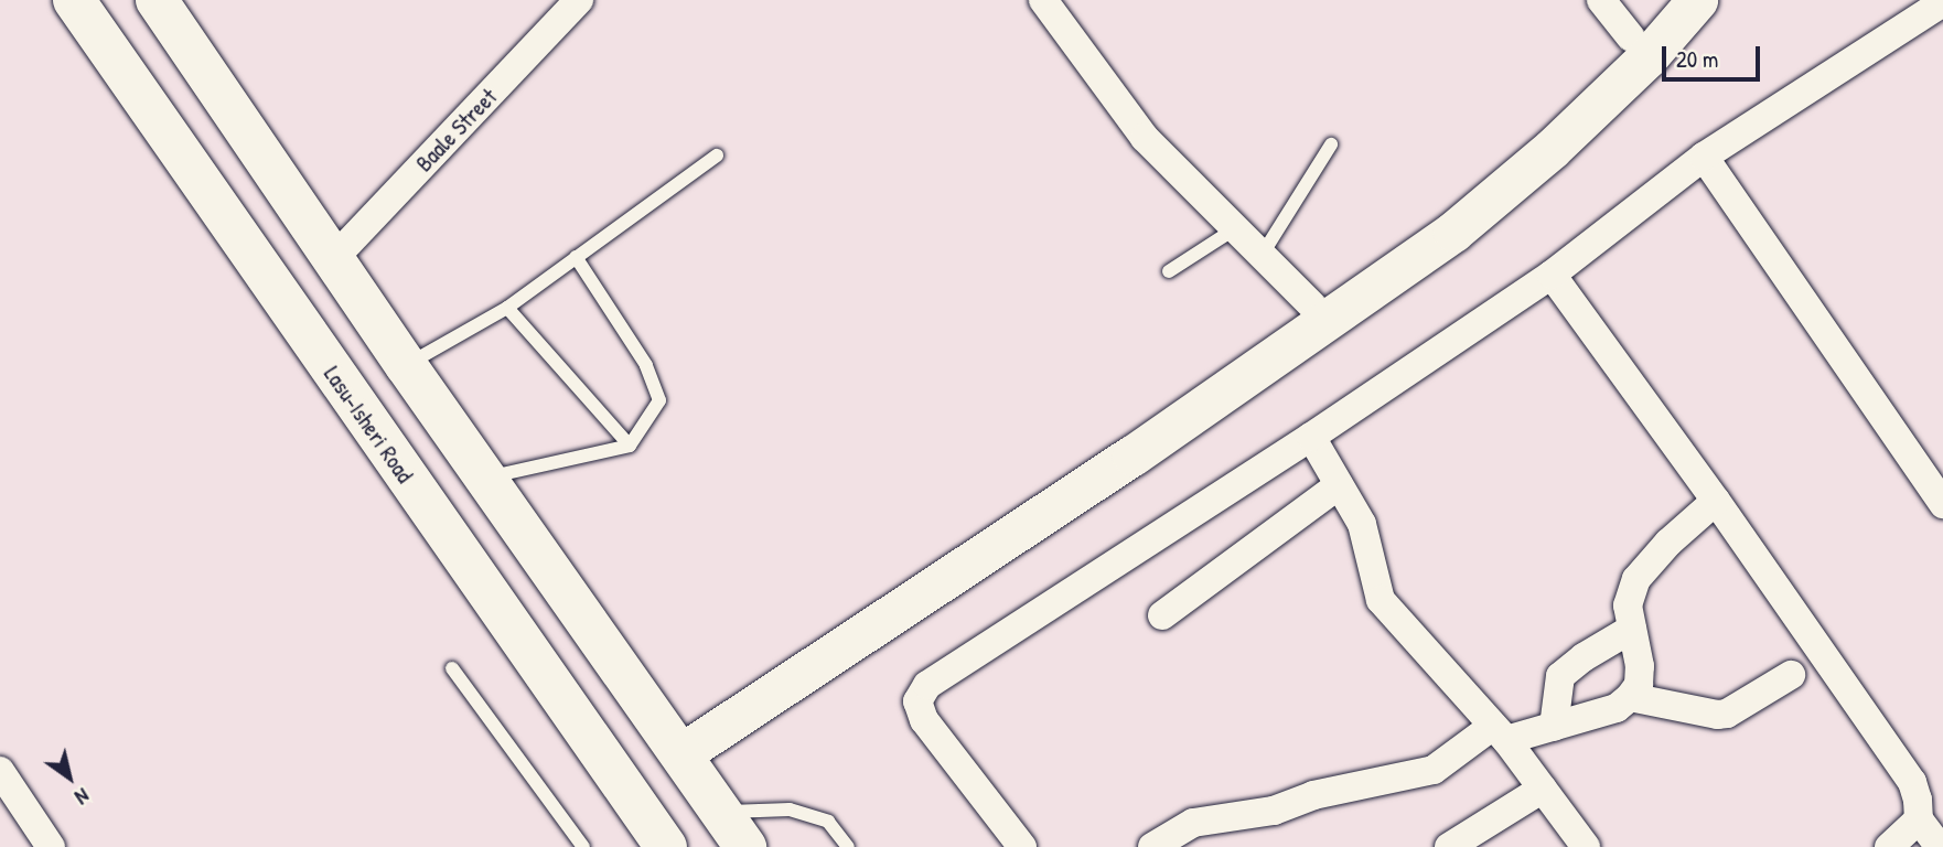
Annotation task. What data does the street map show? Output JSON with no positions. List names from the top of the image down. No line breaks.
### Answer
{"streets":{"main road":["Lasu-Isheri Road"],"street":["Baale Street"]},"scale_bar":"20 m","north":"bottom right"}
